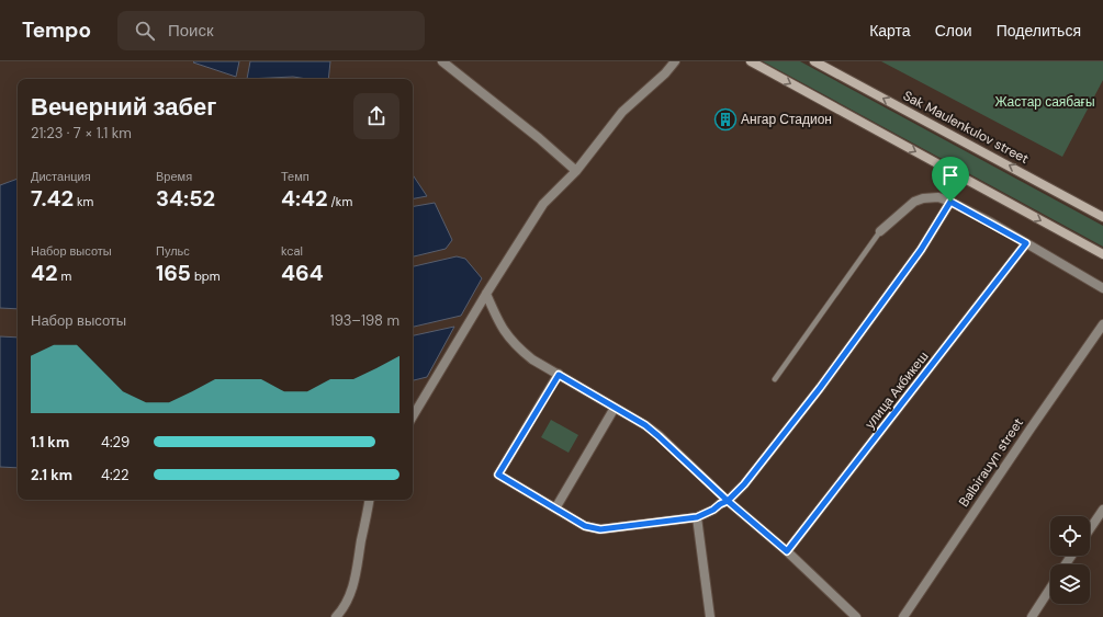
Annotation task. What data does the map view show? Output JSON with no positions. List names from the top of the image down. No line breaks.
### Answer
{"streets":{"main road":["Sak Maulenkulov street"],"street":["улица Акбикеш","Balbirauyn street"]},"parks":["Жастар саябағы"],"places":{"building":["Ангар Стадион"]},"page":{"header":"Tempo","search":"Поиск","nav":["Карта","Слои","Поделиться"],"heading":["Вечерний забег","21:23 · 7 × 1.1 km"],"stats":[["Дистанция","7.42 km"],["Время","34:52"],["Темп","4:42 /km"],["Набор высоты","42 m"],["Пульс","165 bpm"],["kcal","464"]],"chart":["Набор высоты","193–198 m"],"list":[{"name":"1.1 km","note":"4:29"},{"name":"2.1 km","note":"4:22"}]}}
